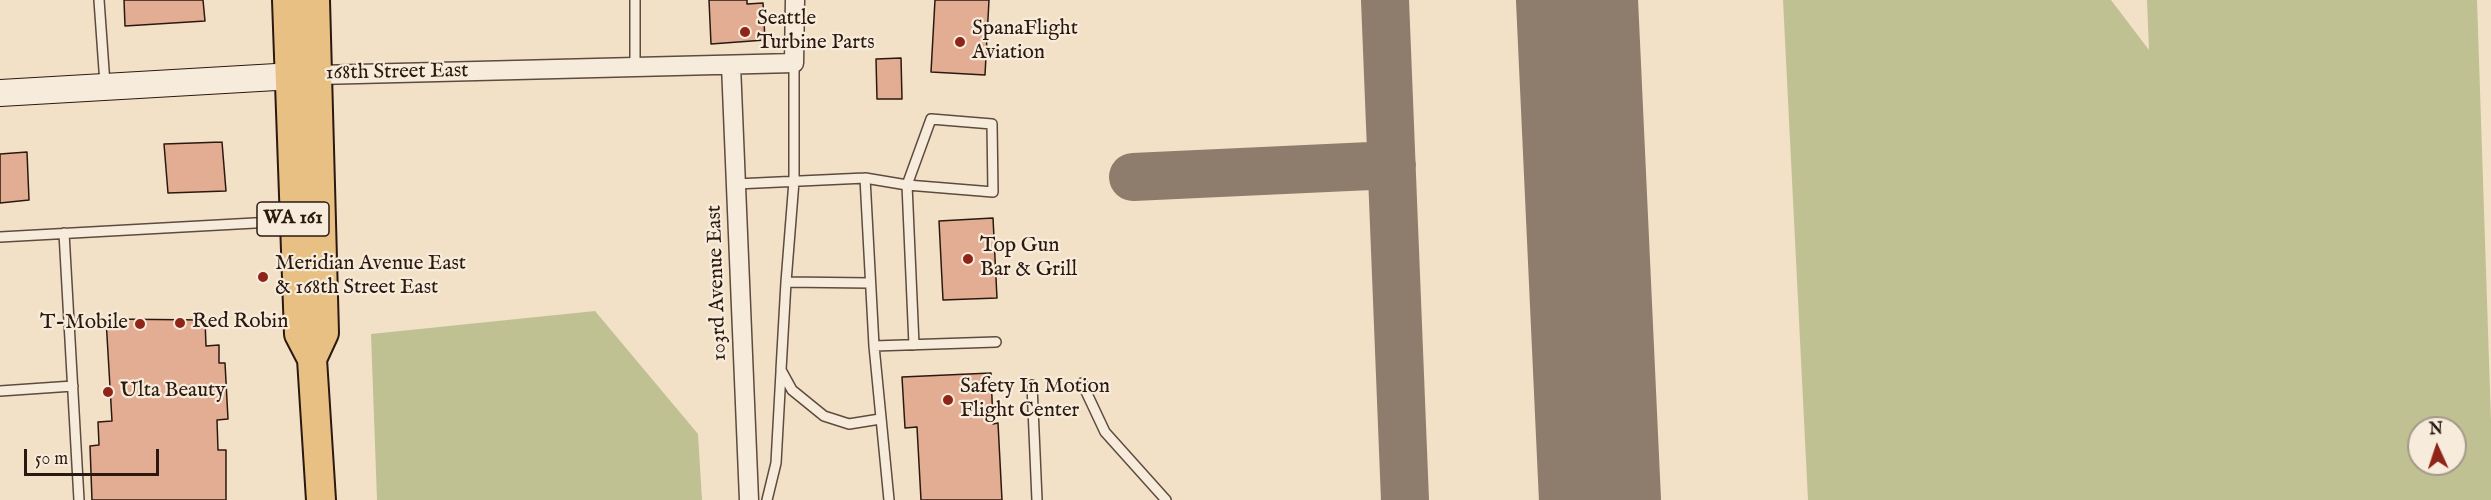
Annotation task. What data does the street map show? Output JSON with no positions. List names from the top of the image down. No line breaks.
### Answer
{"streets":{"main road":["WA 161"],"street":["168th Street East","103rd Avenue East"]},"crossings":[["168th Street East","WA 161"],["168th Street East","103rd Avenue East"]],"places":["Seattle Turbine Parts","SpanaFlight Aviation","Top Gun Bar & Grill","Meridian Avenue East & 168th Street East","Red Robin","T-Mobile","Ulta Beauty","Safety In Motion Flight Center"],"scale_bar":"50 m","north":"top"}
